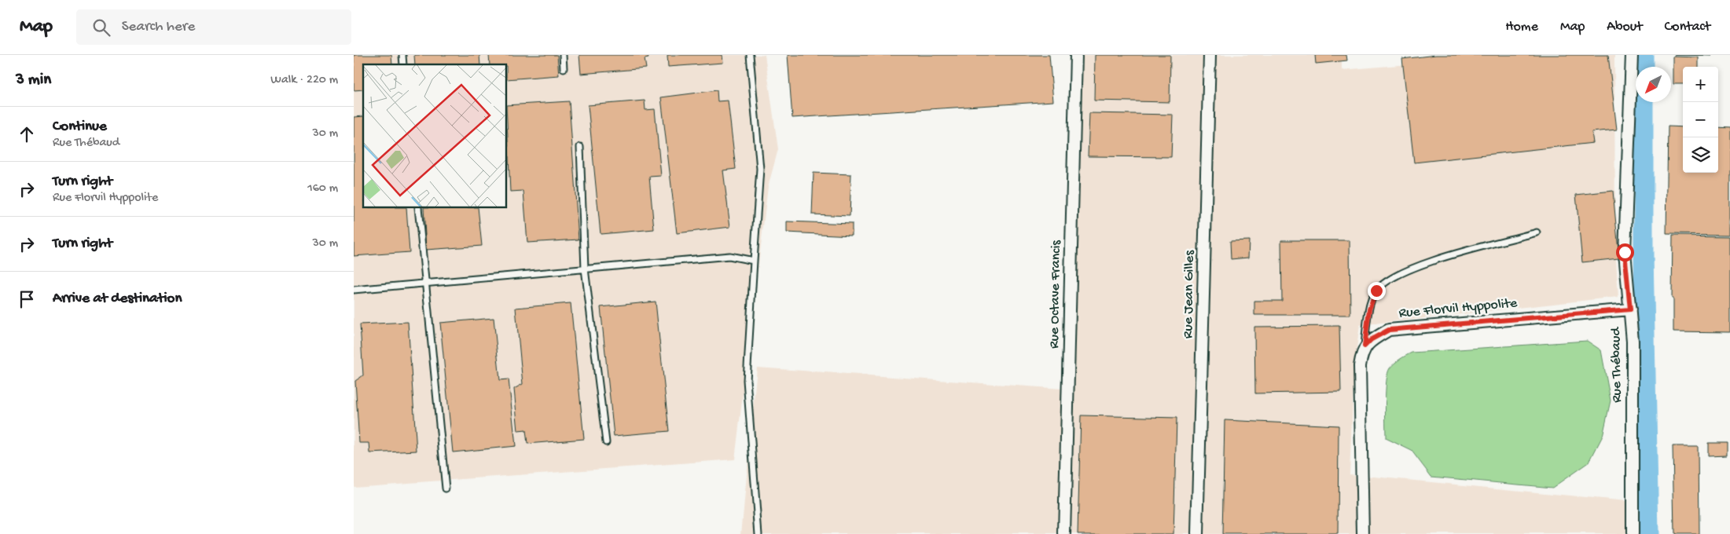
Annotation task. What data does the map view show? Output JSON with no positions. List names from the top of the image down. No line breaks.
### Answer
{"streets":{"street":["Rue Octave Francis","Rue Jean Gilles","Rue Florvil Hyppolite","Rue Thébaud"]},"crossings":[["Rue Florvil Hyppolite","Rue Thébaud"]],"north":"bottom left","page":{"header":"Map","search":"Search here","nav":["Home","Map","About","Contact"],"heading":["3 min","Walk · 220 m"],"map_buttons":["+","−"],"list":[["Continue","Rue Thébaud","30 m"],["Turn right","Rue Florvil Hyppolite","160 m"],["Turn right","30 m"],"Arrive at destination"]}}
